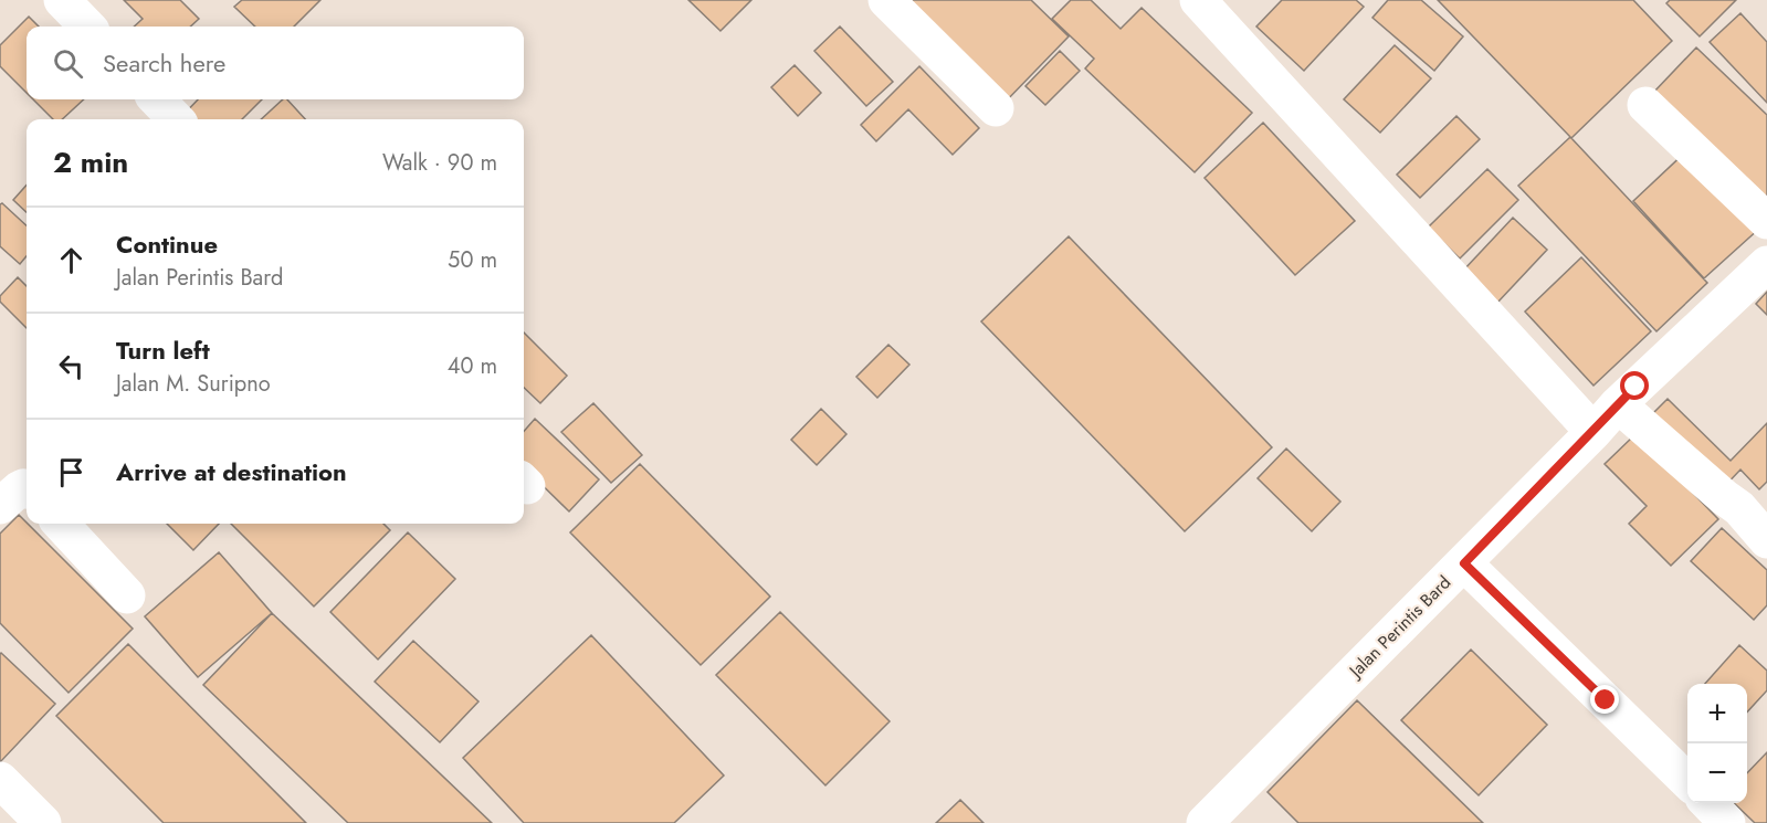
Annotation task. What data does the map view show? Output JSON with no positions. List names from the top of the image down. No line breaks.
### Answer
{"streets":{"street":["Jalan Perintis Bard"]},"page":{"search":"Search here","heading":["2 min","Walk · 90 m"],"list":[["Continue","Jalan Perintis Bard","50 m"],["Turn left","Jalan M. Suripno","40 m"],"Arrive at destination"],"map_buttons":["+","−"]}}
